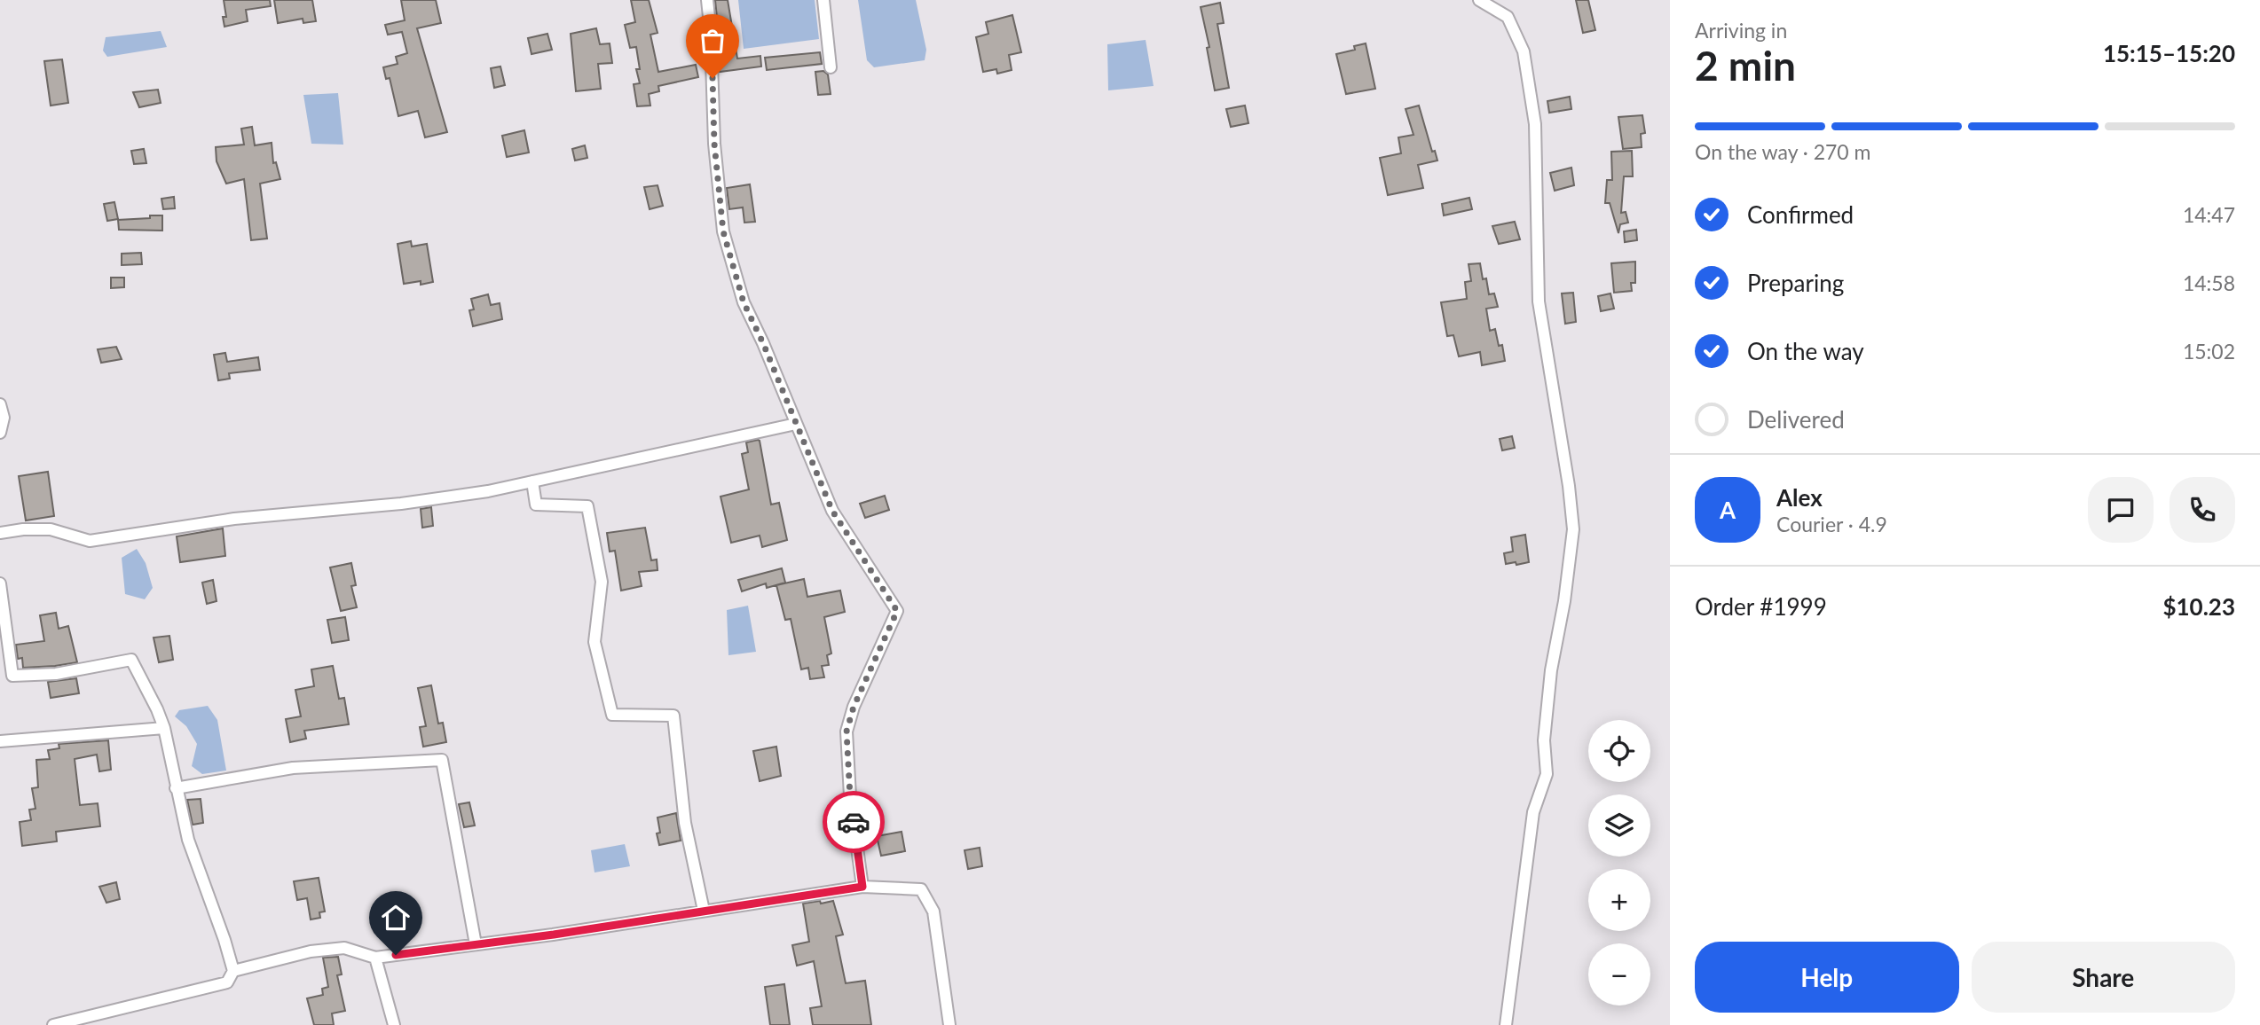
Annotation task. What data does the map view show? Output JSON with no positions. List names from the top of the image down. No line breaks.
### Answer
{"page":{"heading":["2 min","Arriving in","15:15–15:20"],"panel":["Alex","Courier · 4.9","Order #1999","$10.23"],"bar":"On the way · 270 m","list":[["Confirmed","14:47"],["Preparing","14:58"],["On the way","15:02"],"Delivered"],"round":"A","map_buttons":["+","−"],"buttons":["Help","Share"]}}
